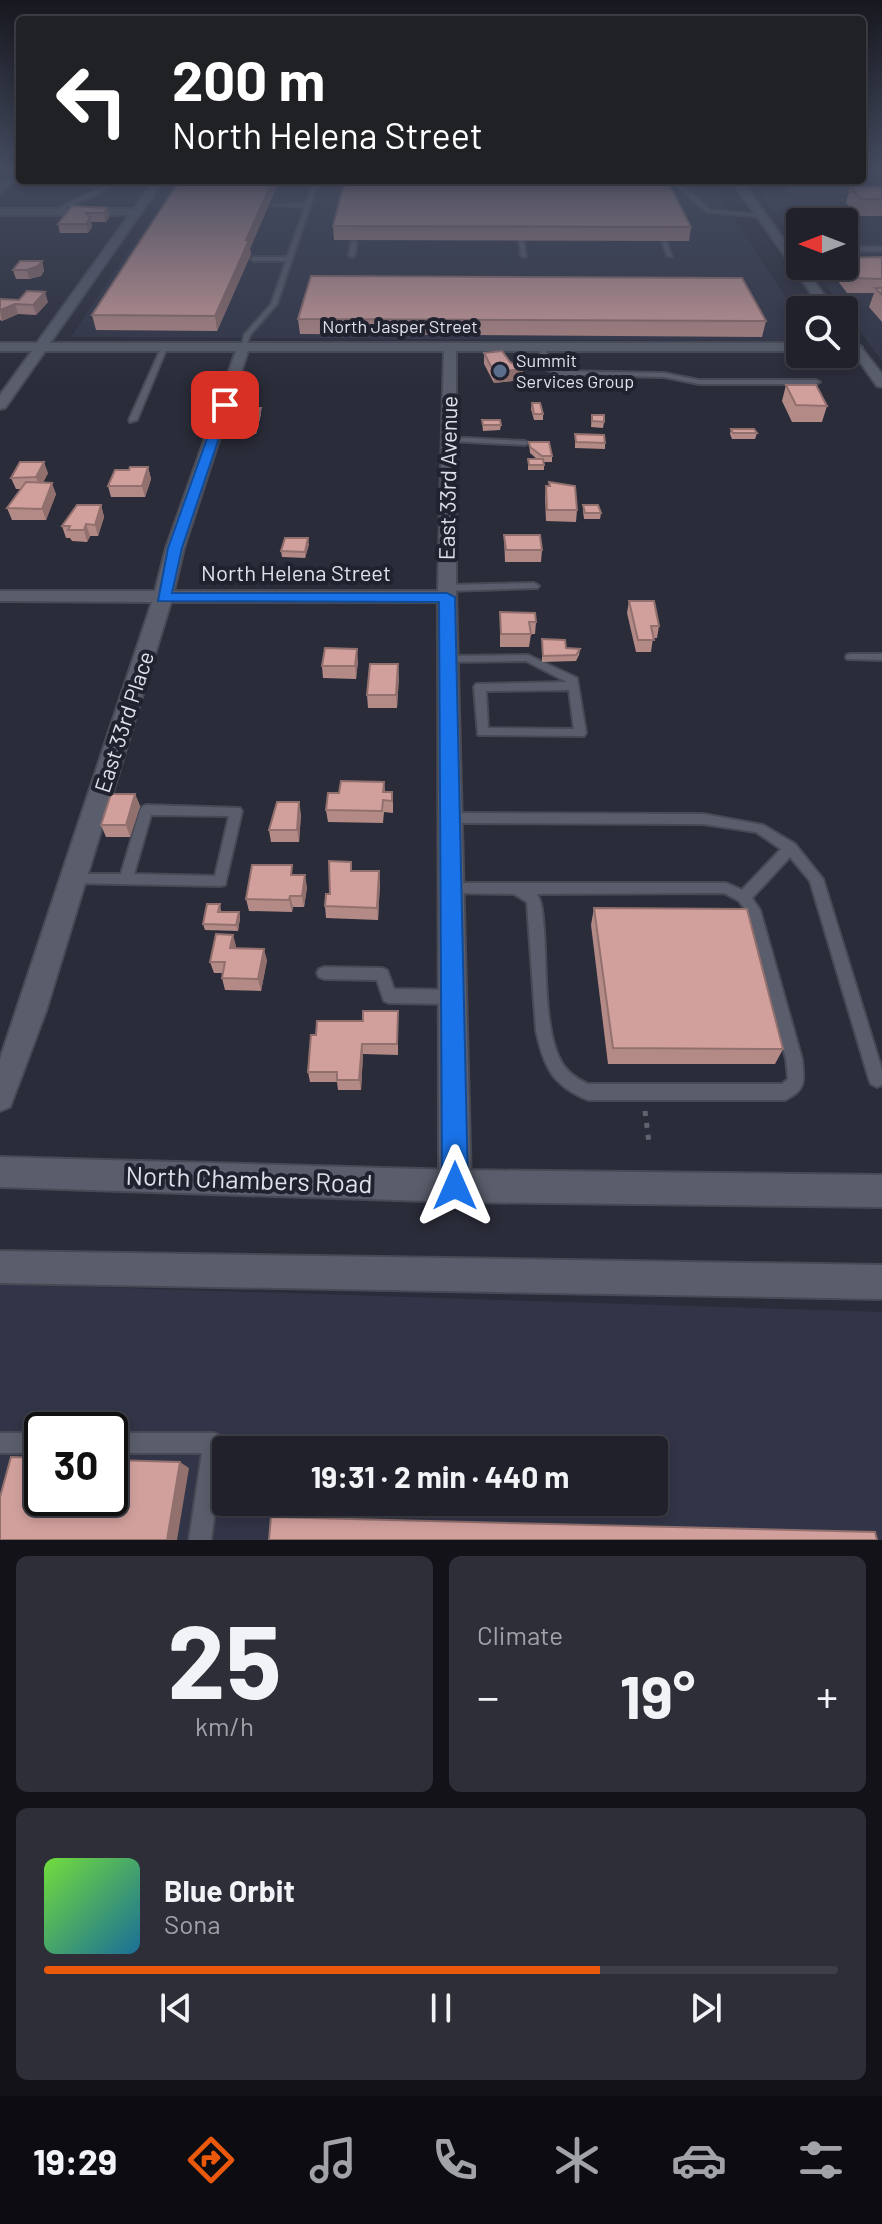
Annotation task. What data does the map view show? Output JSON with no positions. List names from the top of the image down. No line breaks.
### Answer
{"streets":{"street":["North Jasper Street","East 33rd Avenue","North Helena Street","East 33rd Place","North Chambers Road"]},"crossings":[["North Jasper Street","East 33rd Avenue"],["North Jasper Street","East 33rd Place"],["East 33rd Avenue","North Helena Street"],["East 33rd Avenue","North Chambers Road"],["North Helena Street","East 33rd Place"]],"places":["Summit Services Group"],"north":"left","page":{"turn":["200 m","North Helena Street"],"limit":"30","trip":"19:31 · 2 min · 440 m","tile":[["25","km/h"],"Climate"],"heat":["−","19°","+"],"song":["Blue Orbit","Sona"],"tabs":"19:29"}}
